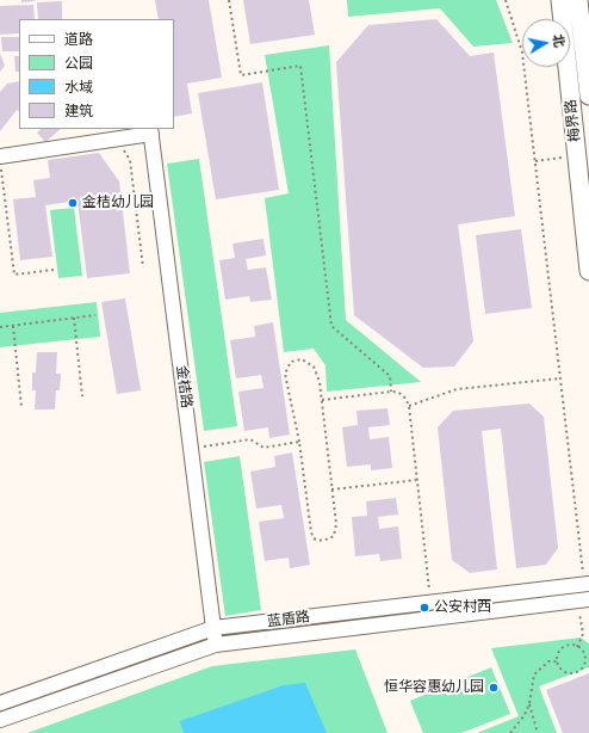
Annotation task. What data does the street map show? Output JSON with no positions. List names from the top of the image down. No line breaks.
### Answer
{"streets":{"main road":["梅界路"],"street":["金桔路","蓝盾路"]},"crossings":[["金桔路","蓝盾路"]],"places":["金桔幼儿园","公安村西","恒华容惠幼儿园"],"legend":["道路","公园","水域","建筑"],"north":"right"}
